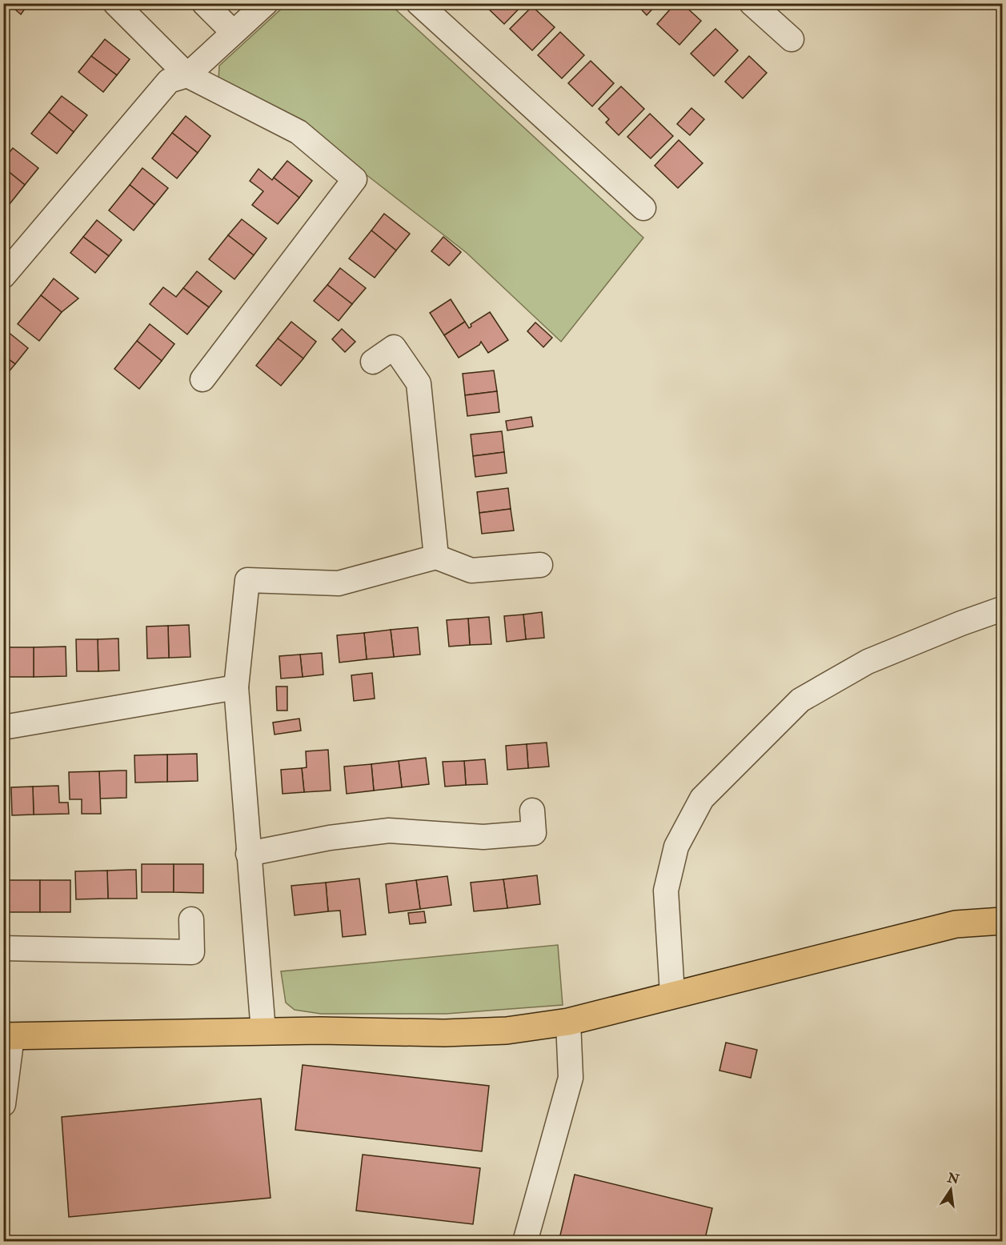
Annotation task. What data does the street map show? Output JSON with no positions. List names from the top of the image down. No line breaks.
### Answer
{"north":"top"}
